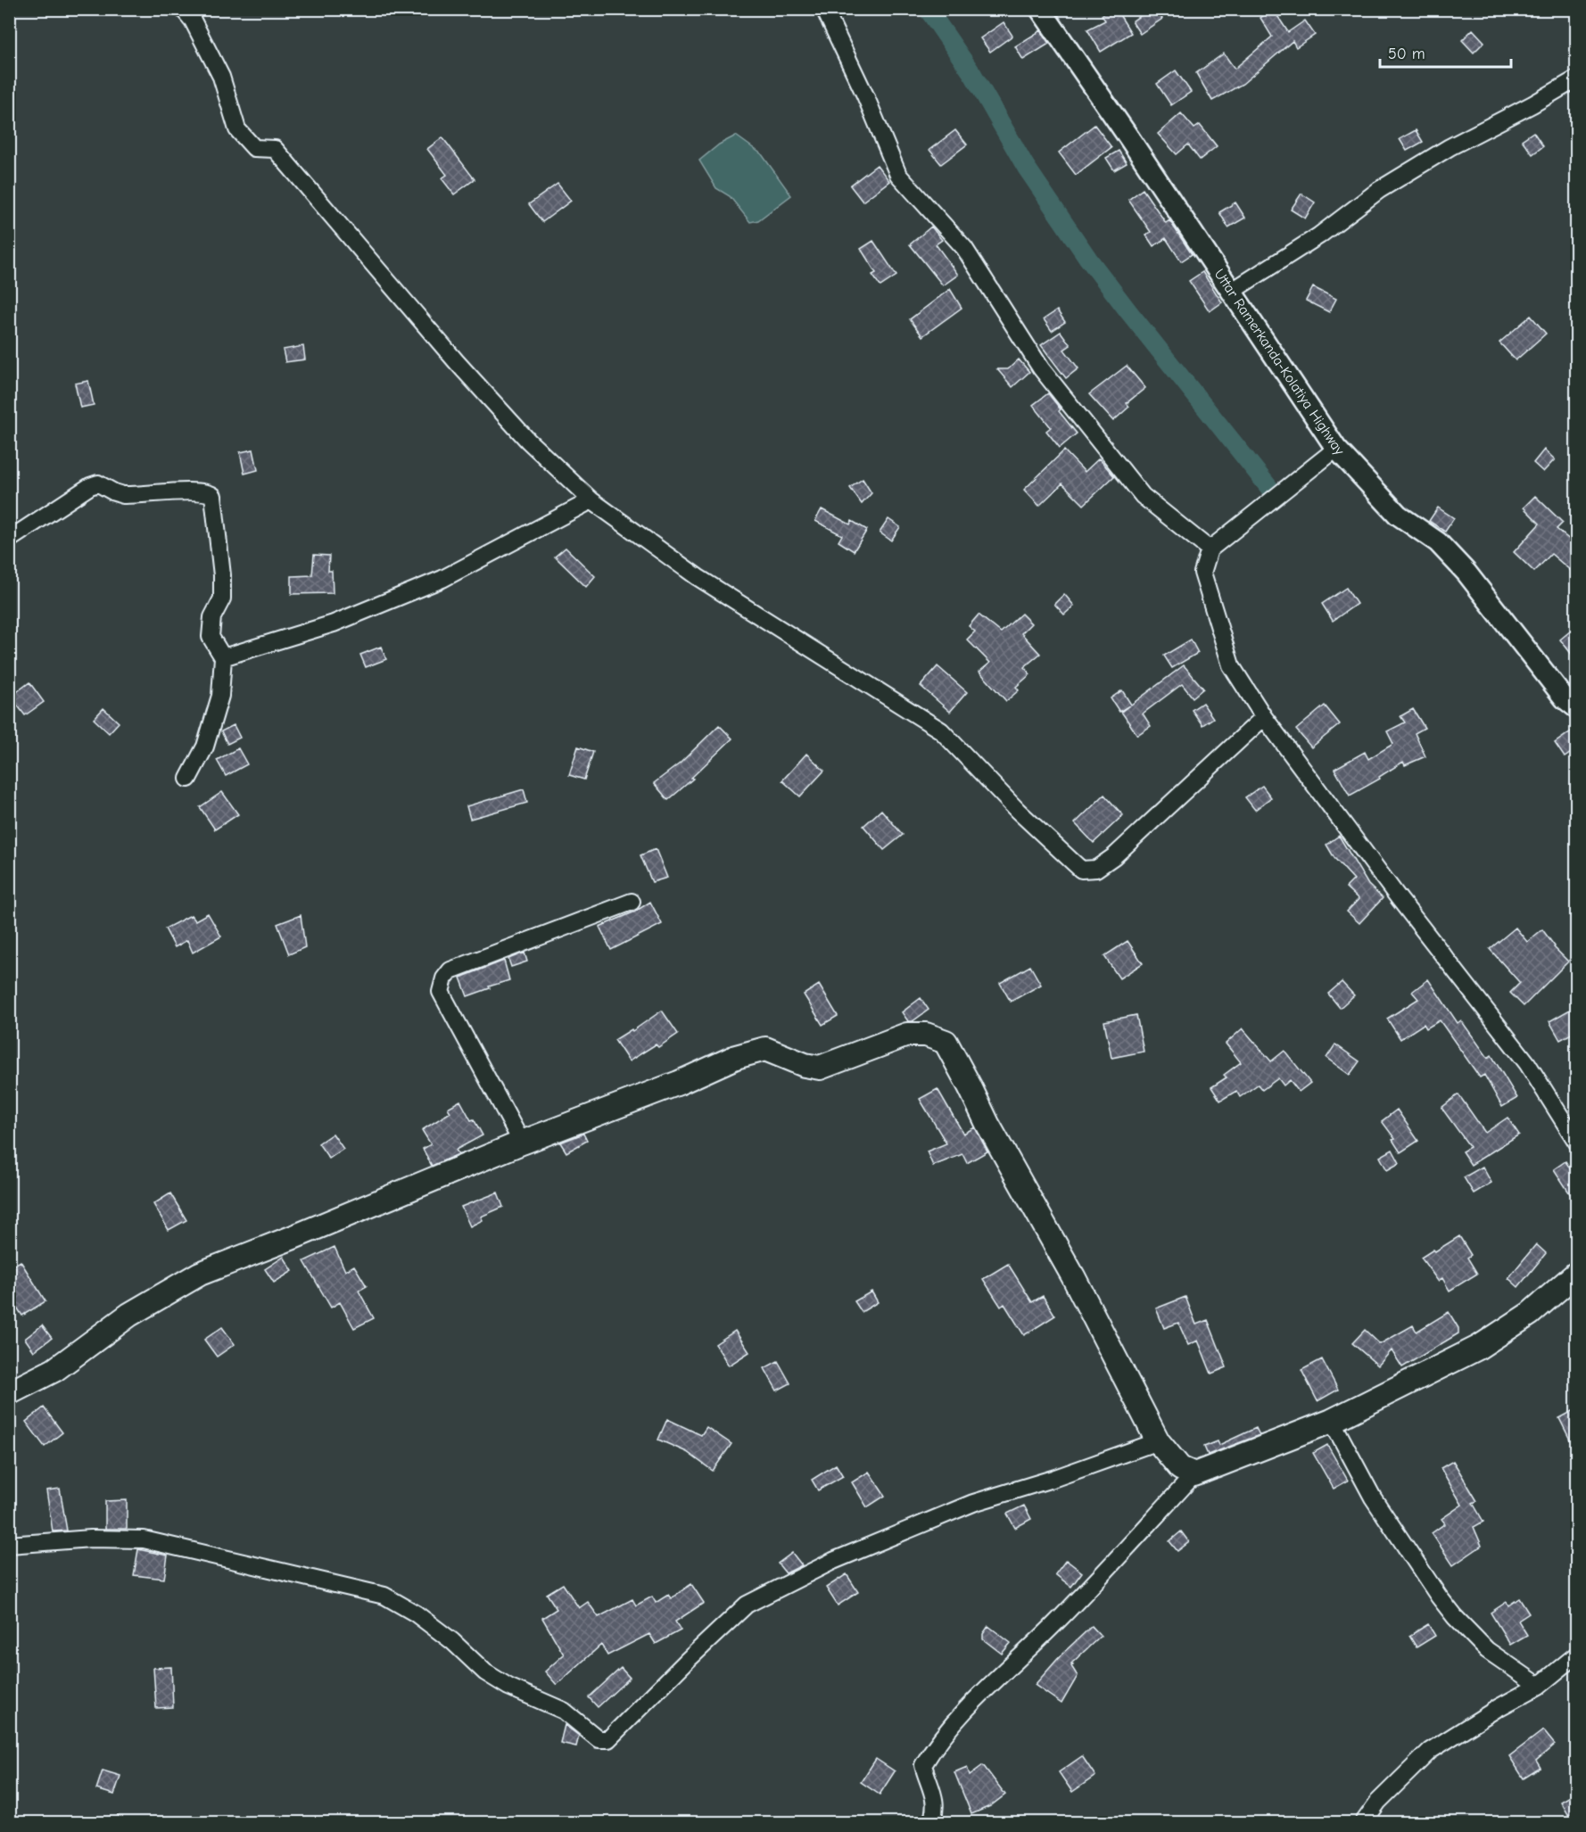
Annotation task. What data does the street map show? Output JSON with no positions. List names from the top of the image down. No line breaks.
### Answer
{"streets":{"street":["Uttar Ramerkanda-Kolatiya Highway"]},"scale_bar":"50 m"}
